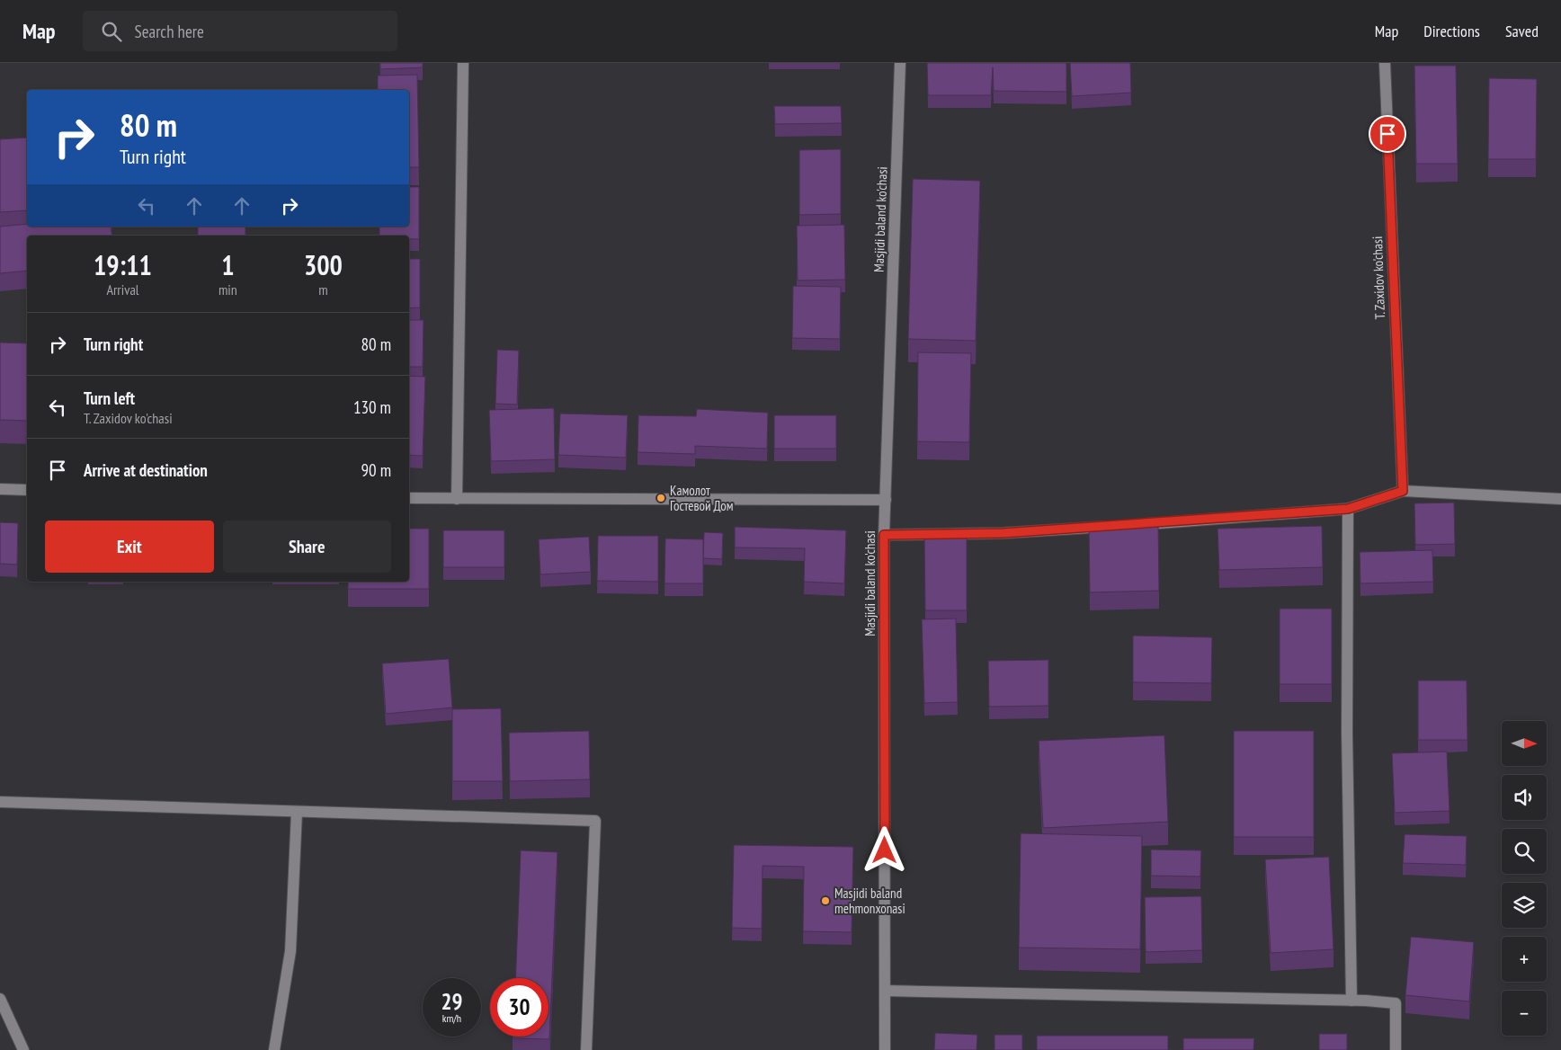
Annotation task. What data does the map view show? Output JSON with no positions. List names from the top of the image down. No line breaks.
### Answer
{"streets":{"street":["Masjidi baland ko'chasi","T. Zaxidov ko'chasi"]},"places":["Камолот Гостевой Дом","Masjidi baland mehmonxonasi"],"north":"right","page":{"header":"Map","search":"Search here","nav":["Map","Directions","Saved"],"turn":["80 m","Turn right"],"eta":["19:11","Arrival","1","min","300","m"],"list":[{"name":"Turn right","value":"80 m"},{"name":"Turn left","note":"T. Zaxidov ko'chasi","value":"130 m"},{"name":"Arrive at destination","value":"90 m"}],"buttons":["Exit","Share"],"map_buttons":["+","−"],"speed":"29 km/h","limit":"30"}}
